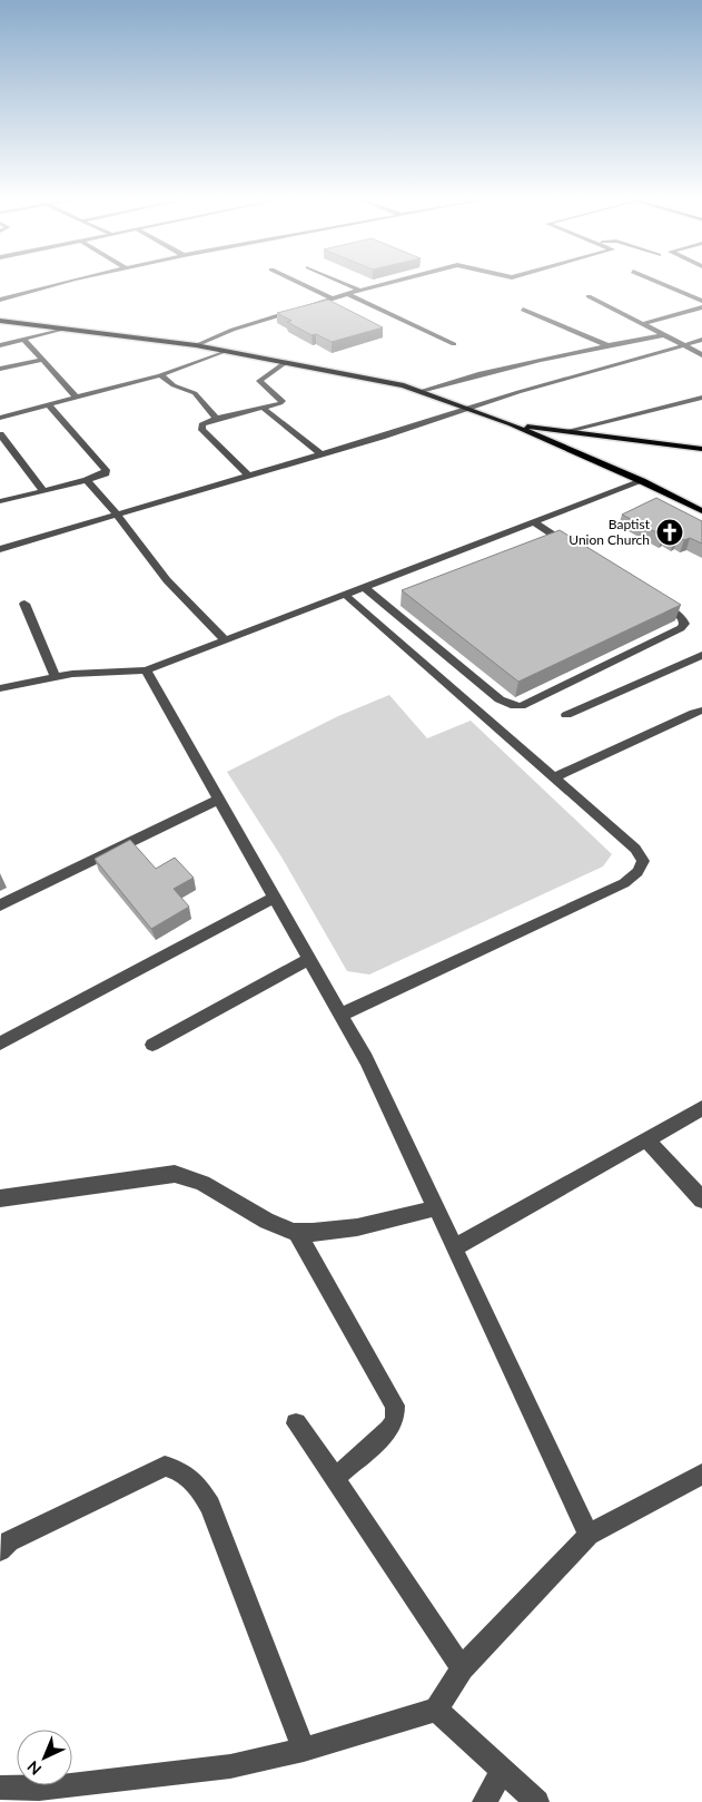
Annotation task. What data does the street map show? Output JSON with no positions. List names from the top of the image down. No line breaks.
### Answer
{"places":{"church":["Baptist Union Church"]},"north":"bottom left"}
